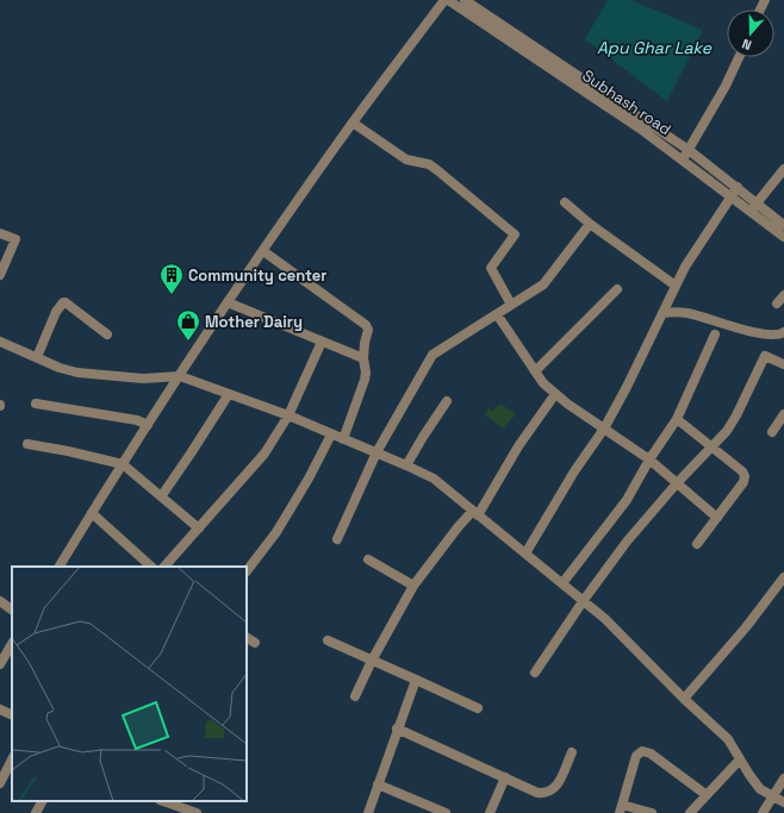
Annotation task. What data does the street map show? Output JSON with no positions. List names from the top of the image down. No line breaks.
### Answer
{"streets":{"street":["Subhash road"]},"water":["Apu Ghar Lake"],"places":{"building":["Community center"],"shop":["Mother Dairy"]},"north":"bottom"}
